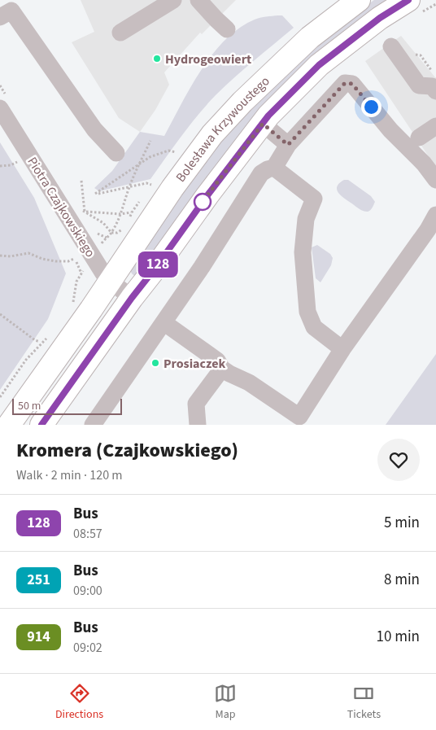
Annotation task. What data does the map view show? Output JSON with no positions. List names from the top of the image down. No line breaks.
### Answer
{"streets":{"main road":["Bolesława Krzywoustego"],"street":["Piotra Czajkowskiego"]},"crossings":[["Bolesława Krzywoustego","Piotra Czajkowskiego"]],"places":["Hydrogeowiert","Prosiaczek"],"lines":["bus line 128"],"scale_bar":"50 m","page":{"on_map":"128","scale":"50 m","heading":["Kromera (Czajkowskiego)","Walk · 2 min · 120 m"],"list":[{"mark":"128","name":"Bus","note":"08:57","value":"5 min"},{"mark":"251","name":"Bus","note":"09:00","value":"8 min"},{"mark":"914","name":"Bus","note":"09:02","value":"10 min"}],"tabs":["Directions","Map","Tickets"]}}
